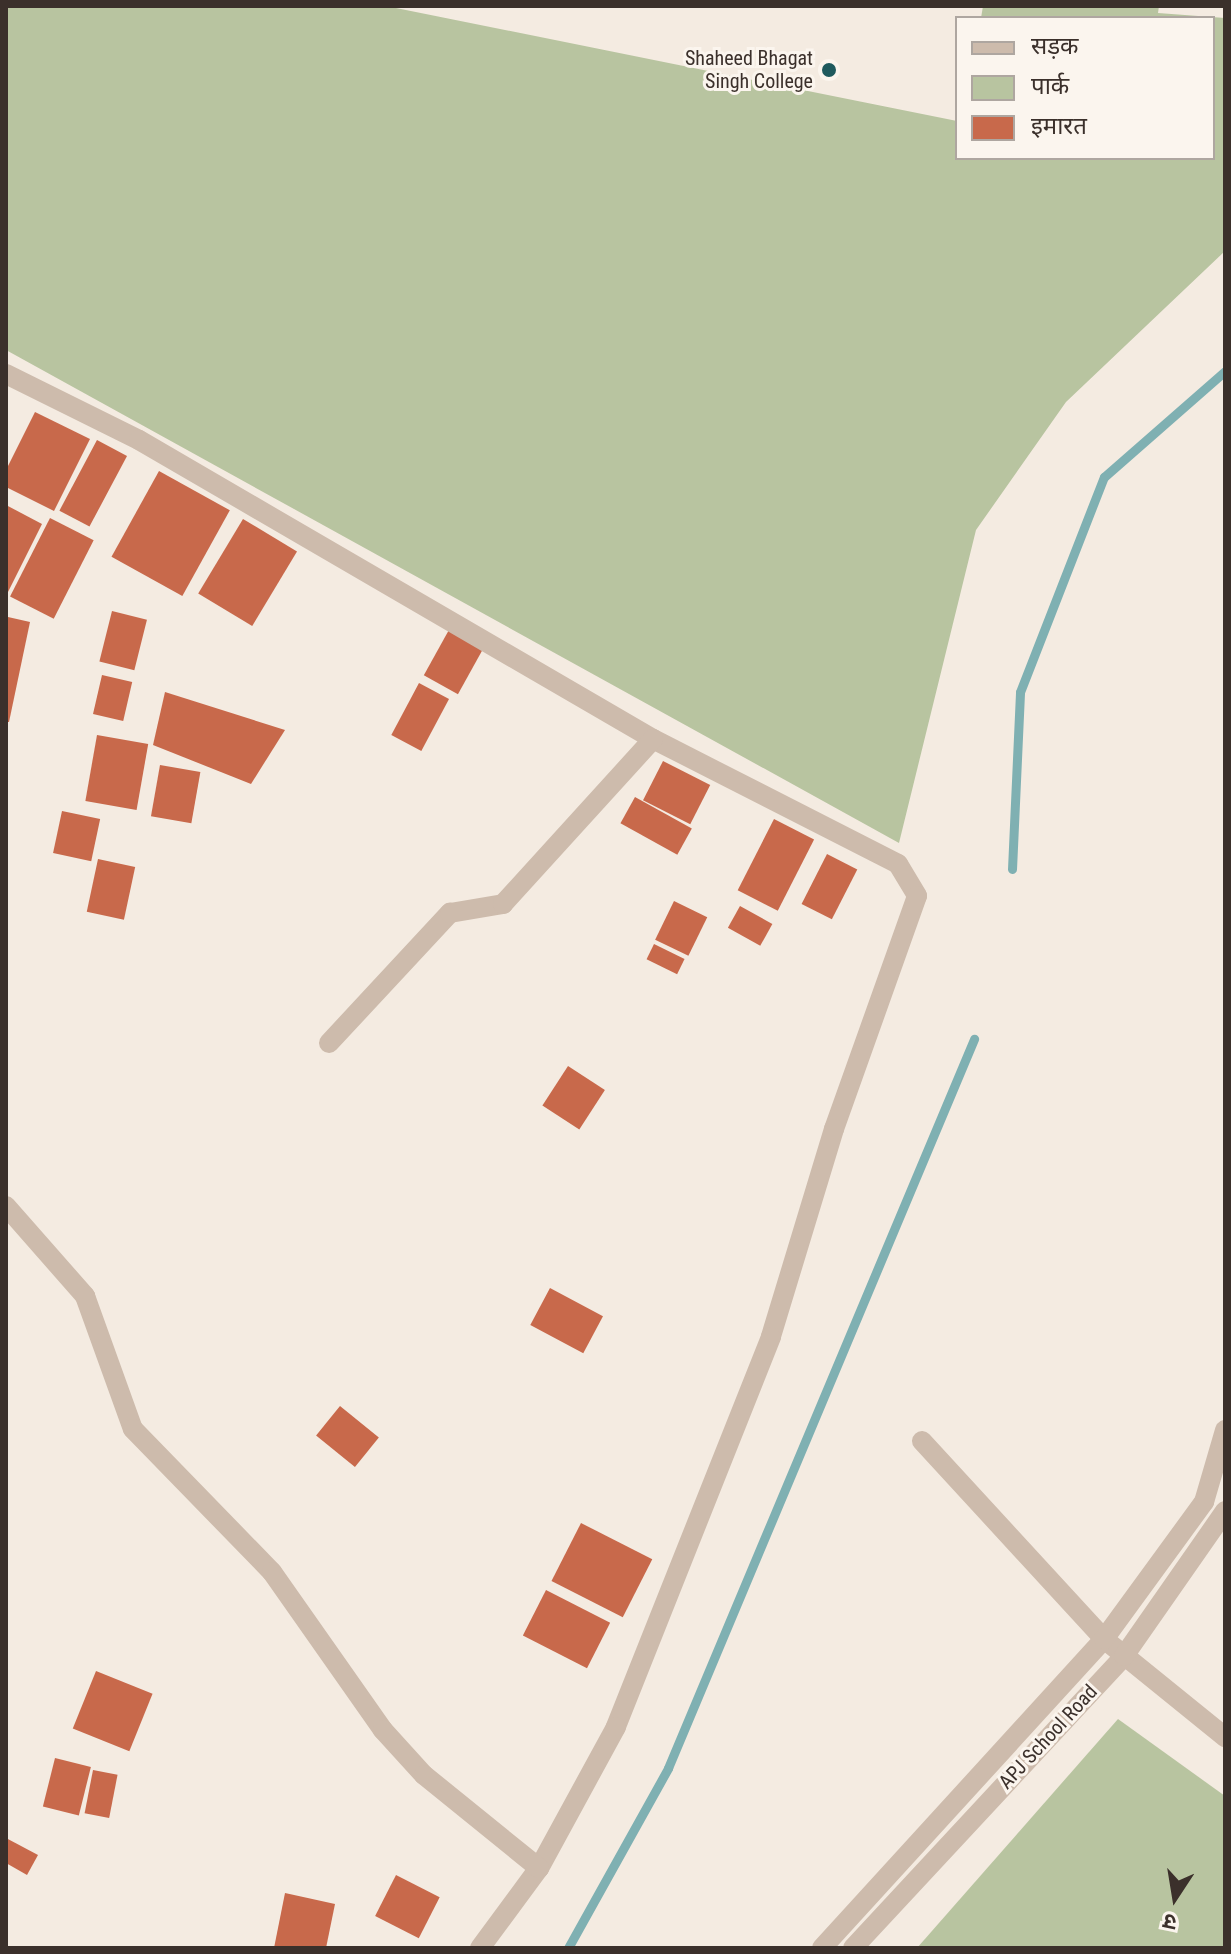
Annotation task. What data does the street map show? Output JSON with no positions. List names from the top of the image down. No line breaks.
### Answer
{"streets":{"street":["APJ School Road"]},"places":["Shaheed Bhagat Singh College"],"legend":["सड़क","पार्क","इमारत"],"north":"bottom"}
